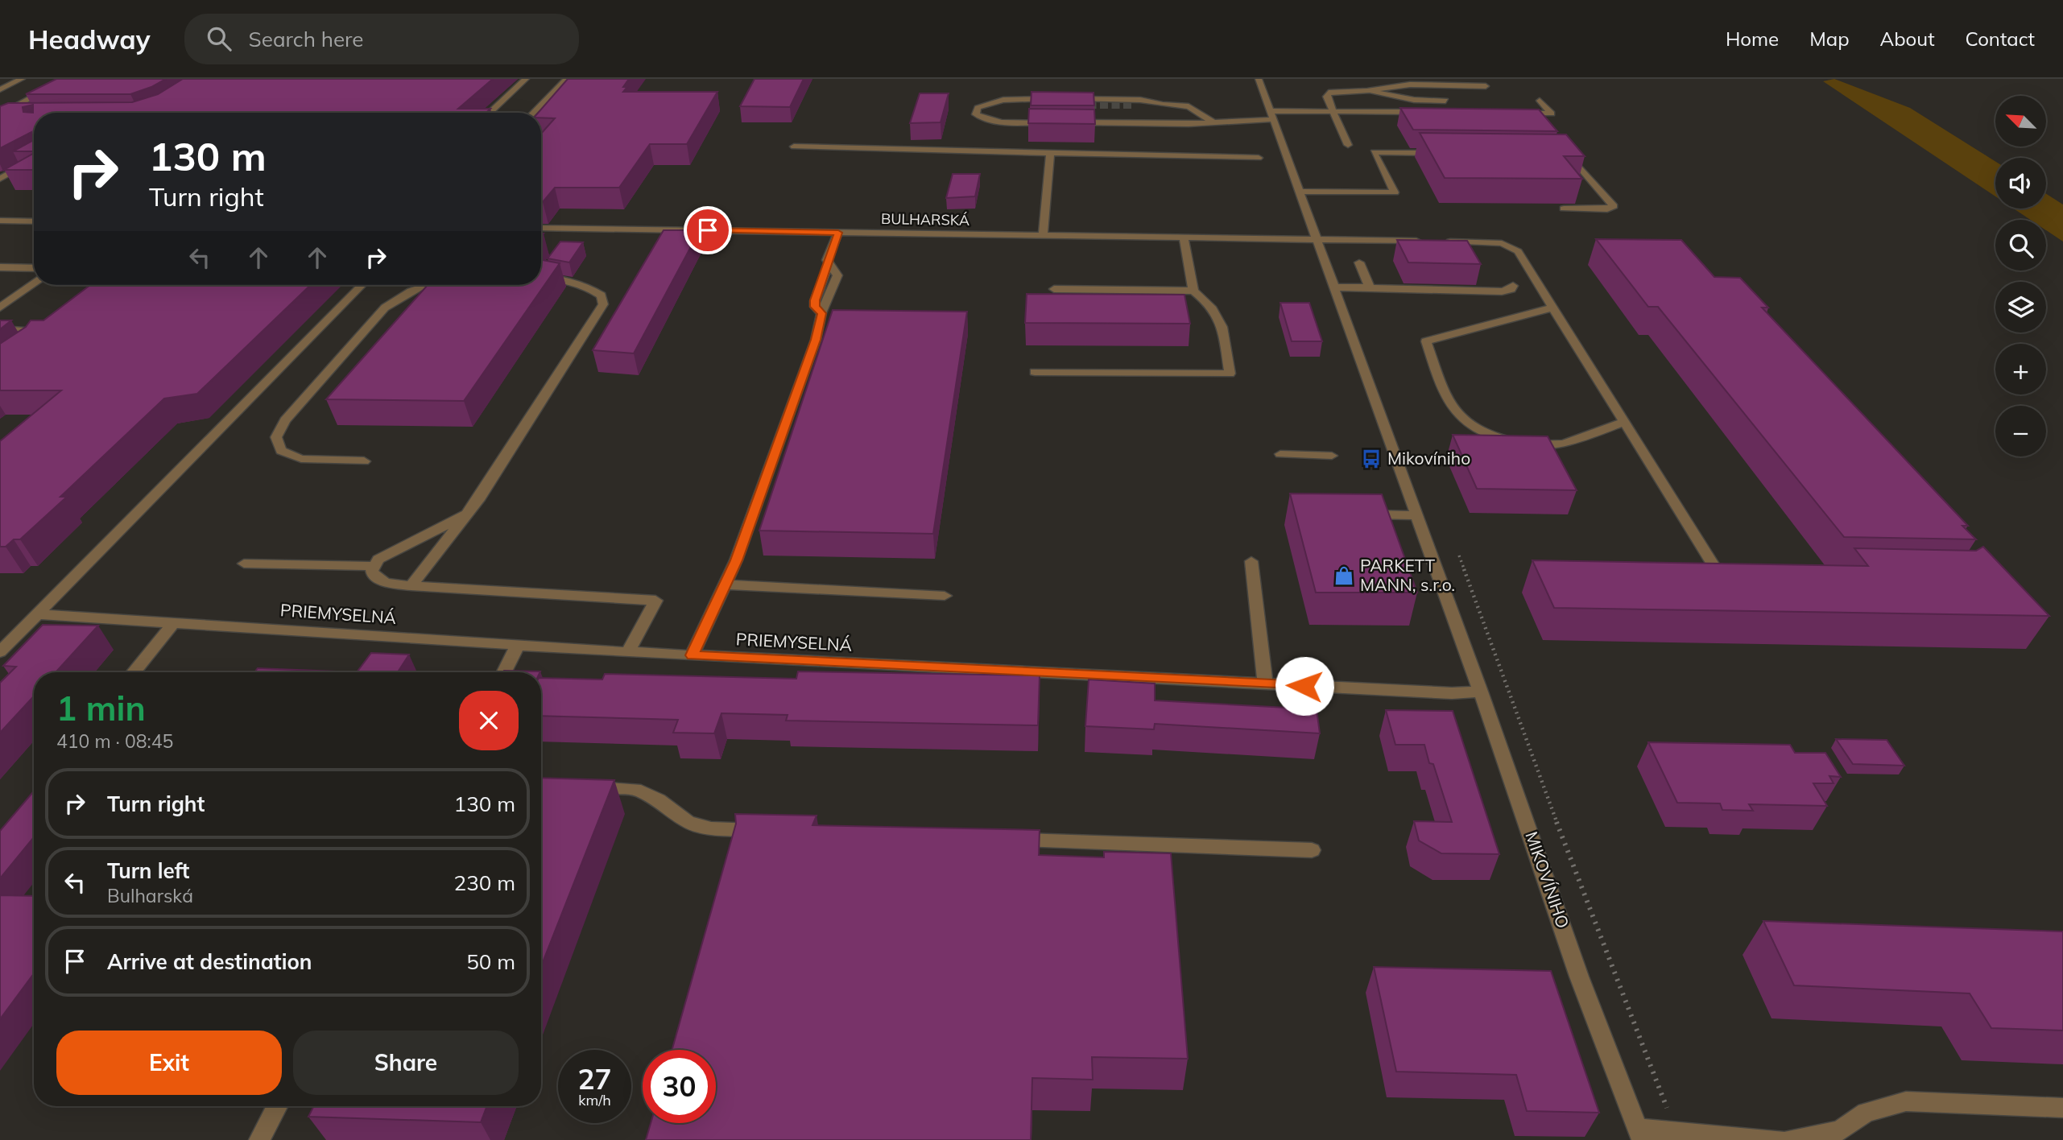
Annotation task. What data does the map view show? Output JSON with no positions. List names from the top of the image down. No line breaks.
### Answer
{"streets":{"street":["BULHARSKÁ","PRIEMYSELNÁ","MIKOVÍNIHO"]},"crossings":[["BULHARSKÁ","MIKOVÍNIHO"],["PRIEMYSELNÁ","MIKOVÍNIHO"]],"places":{"bus stop":["Mikovíniho"],"shop":["PARKETT MANN, s.r.o."]},"north":"top left","page":{"header":"Headway","search":"Search here","nav":["Home","Map","About","Contact"],"map_buttons":["+","−"],"turn":["130 m","Turn right"],"heading":["1 min","410 m · 08:45"],"list":[{"name":"Turn right","value":"130 m"},{"name":"Turn left","note":"Bulharská","value":"230 m"},{"name":"Arrive at destination","value":"50 m"}],"buttons":["Exit","Share"],"speed":"27 km/h","limit":"30"}}
